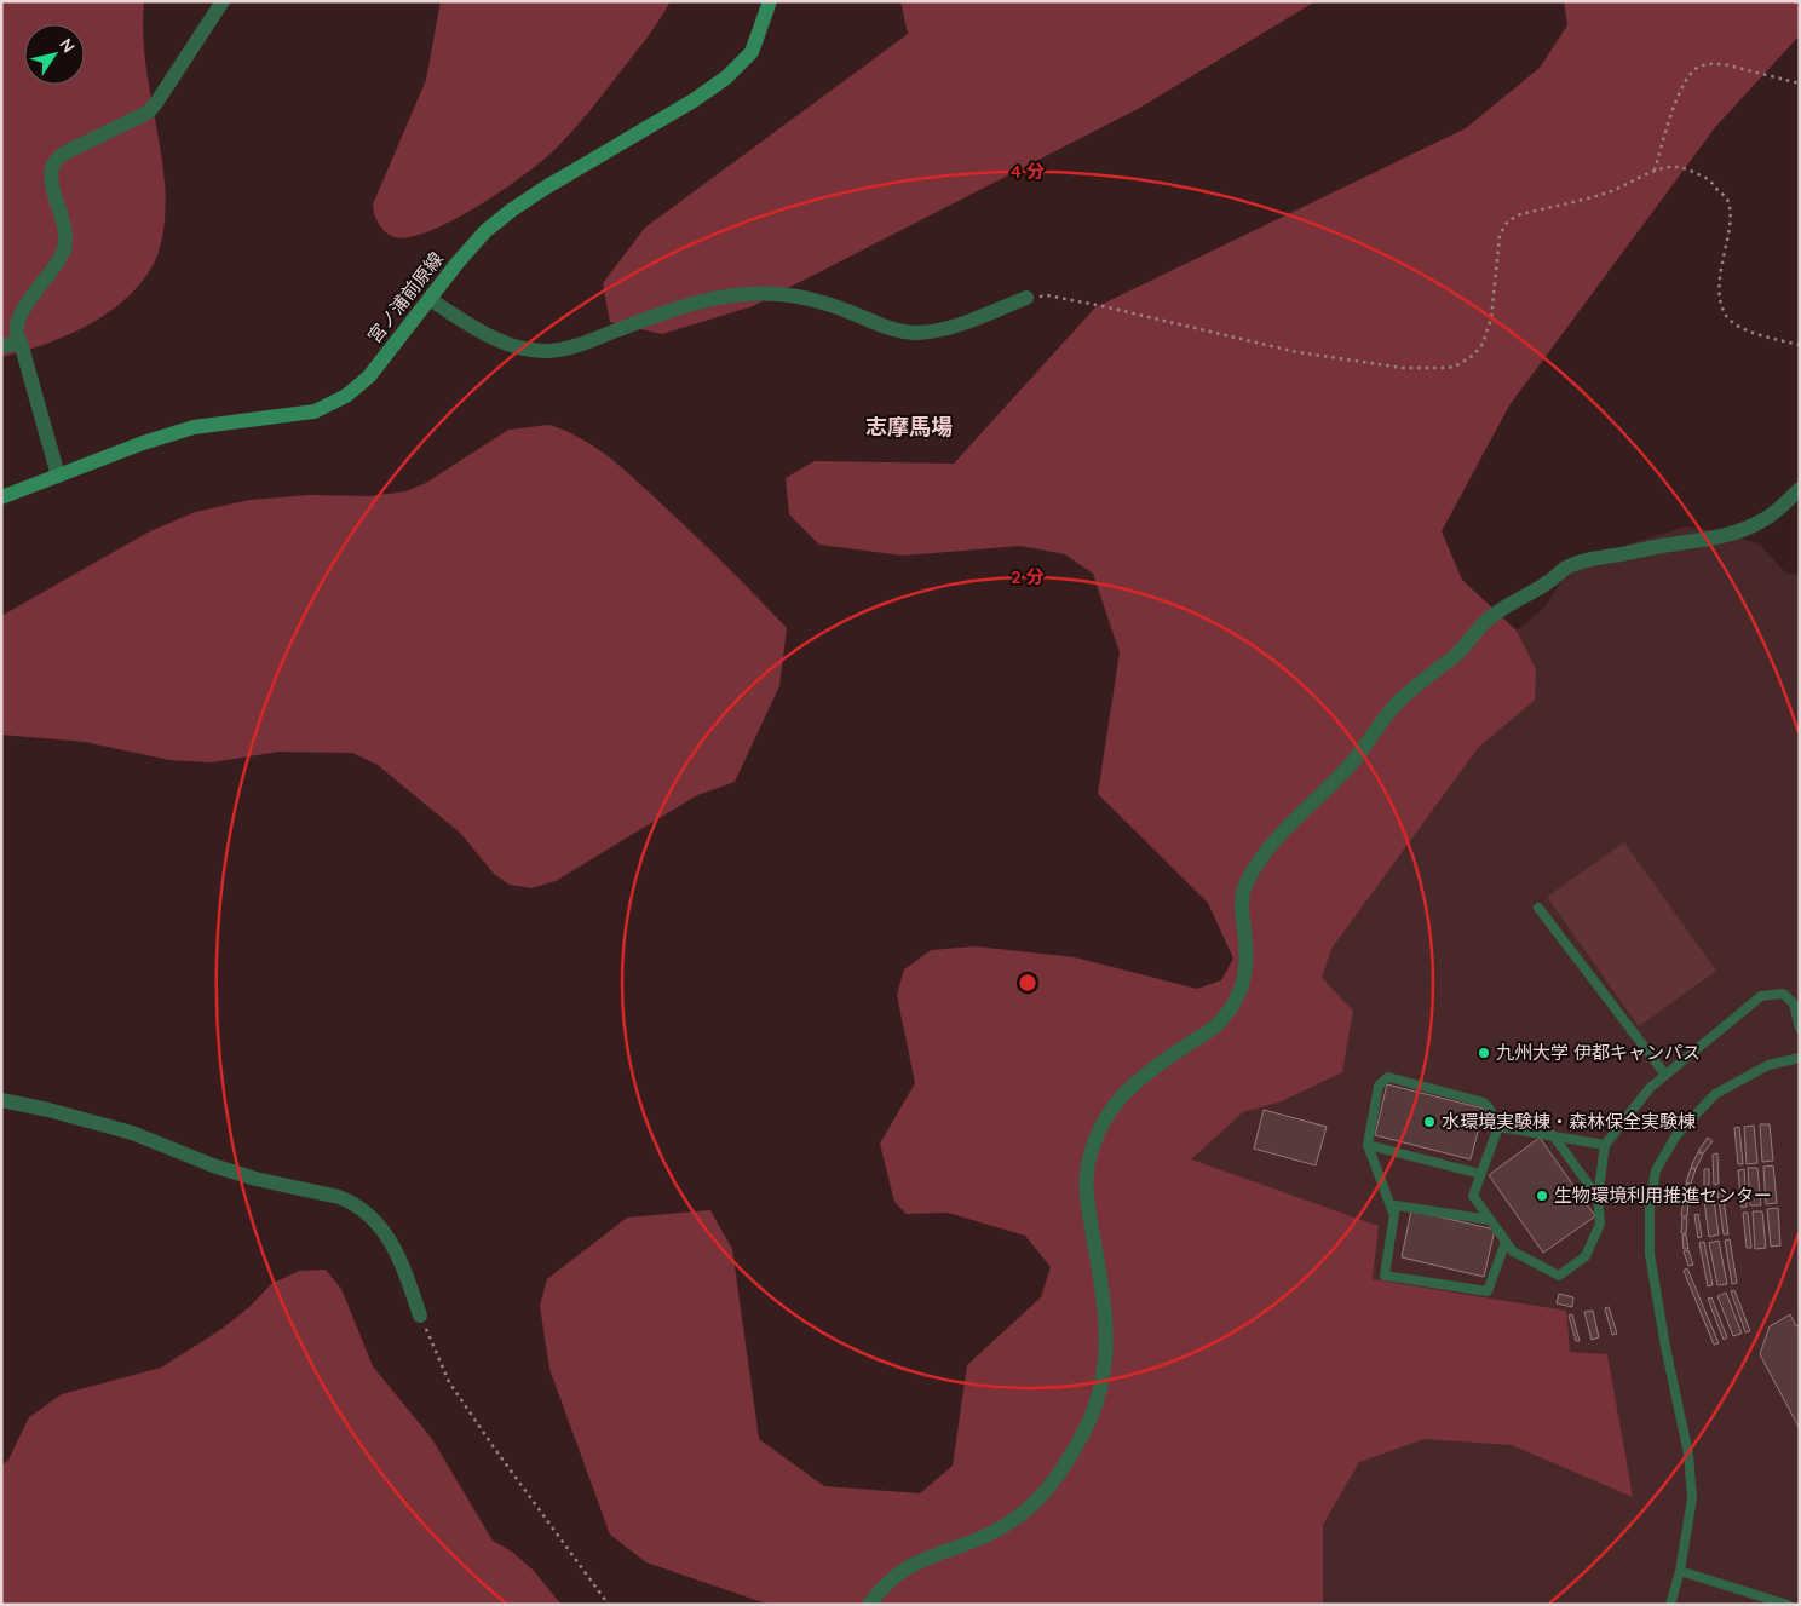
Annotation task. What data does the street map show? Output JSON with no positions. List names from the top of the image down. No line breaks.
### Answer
{"streets":{"main road":["宮ノ浦前原線"]},"districts":["志摩馬場"],"places":["九州大学 伊都キャンパス","水環境実験棟・森林保全実験棟","生物環境利用推進センター"],"north":"top right","rings":["4 分","2 分"]}
